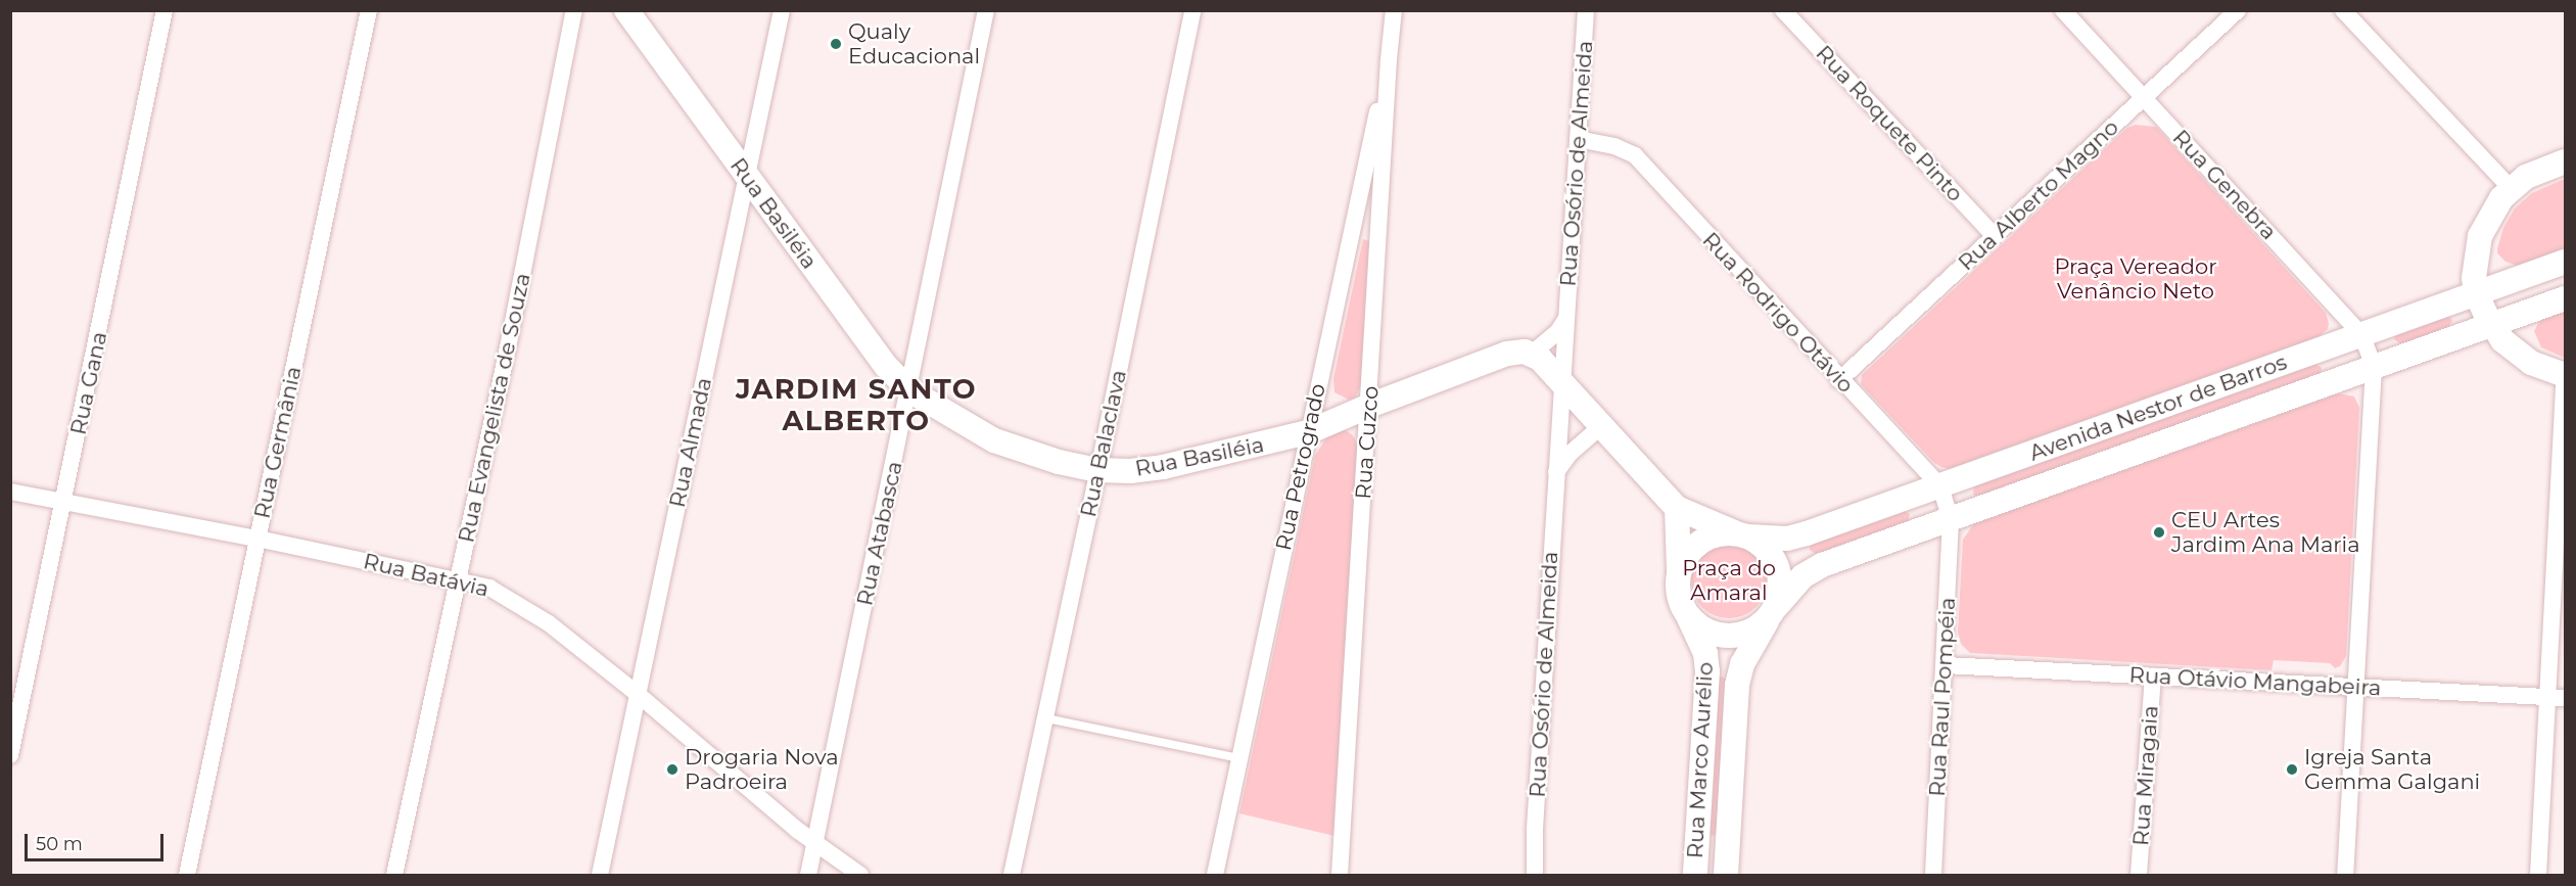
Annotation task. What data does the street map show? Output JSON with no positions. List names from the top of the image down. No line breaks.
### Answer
{"streets":{"street":["Rua Roquete Pinto","Rua Osório de Almeida","Rua Genebra","Rua Alberto Magno","Rua Basiléia","Rua Rodrigo Otávio","Rua Gana","Rua Evangelista de Souza","Avenida Nestor de Barros","Rua Germânia","Rua Almada","Rua Cuzco","Rua Balaclava","Rua Petrogrado","Rua Atabasca","Rua Batávia","Rua Otávio Mangabeira","Rua Raul Pompéia","Rua Marco Aurélio","Rua Miragaia"]},"crossings":[["Rua Roquete Pinto","Rua Alberto Magno"],["Rua Osório de Almeida","Rua Basiléia"],["Rua Osório de Almeida","Rua Rodrigo Otávio"],["Rua Genebra","Rua Alberto Magno"],["Rua Genebra","Avenida Nestor de Barros"],["Rua Alberto Magno","Rua Rodrigo Otávio"],["Rua Basiléia","Rua Almada"],["Rua Basiléia","Rua Cuzco"],["Rua Basiléia","Rua Balaclava"],["Rua Basiléia","Rua Petrogrado"],["Rua Basiléia","Rua Atabasca"],["Rua Rodrigo Otávio","Avenida Nestor de Barros"],["Rua Rodrigo Otávio","Rua Raul Pompéia"],["Rua Gana","Rua Batávia"],["Rua Evangelista de Souza","Rua Batávia"],["Avenida Nestor de Barros","Rua Raul Pompéia"],["Avenida Nestor de Barros","Rua Marco Aurélio"],["Rua Germânia","Rua Batávia"],["Rua Almada","Rua Batávia"],["Rua Cuzco","Rua Petrogrado"],["Rua Atabasca","Rua Batávia"],["Rua Otávio Mangabeira","Rua Raul Pompéia"],["Rua Otávio Mangabeira","Rua Miragaia"]],"districts":["JARDIM SANTO ALBERTO"],"parks":["Praça Vereador Venâncio Neto","Praça do Amaral"],"places":["Qualy Educacional","CEU Artes Jardim Ana Maria","Drogaria Nova Padroeira","Igreja Santa Gemma Galgani"],"scale_bar":"50 m"}
